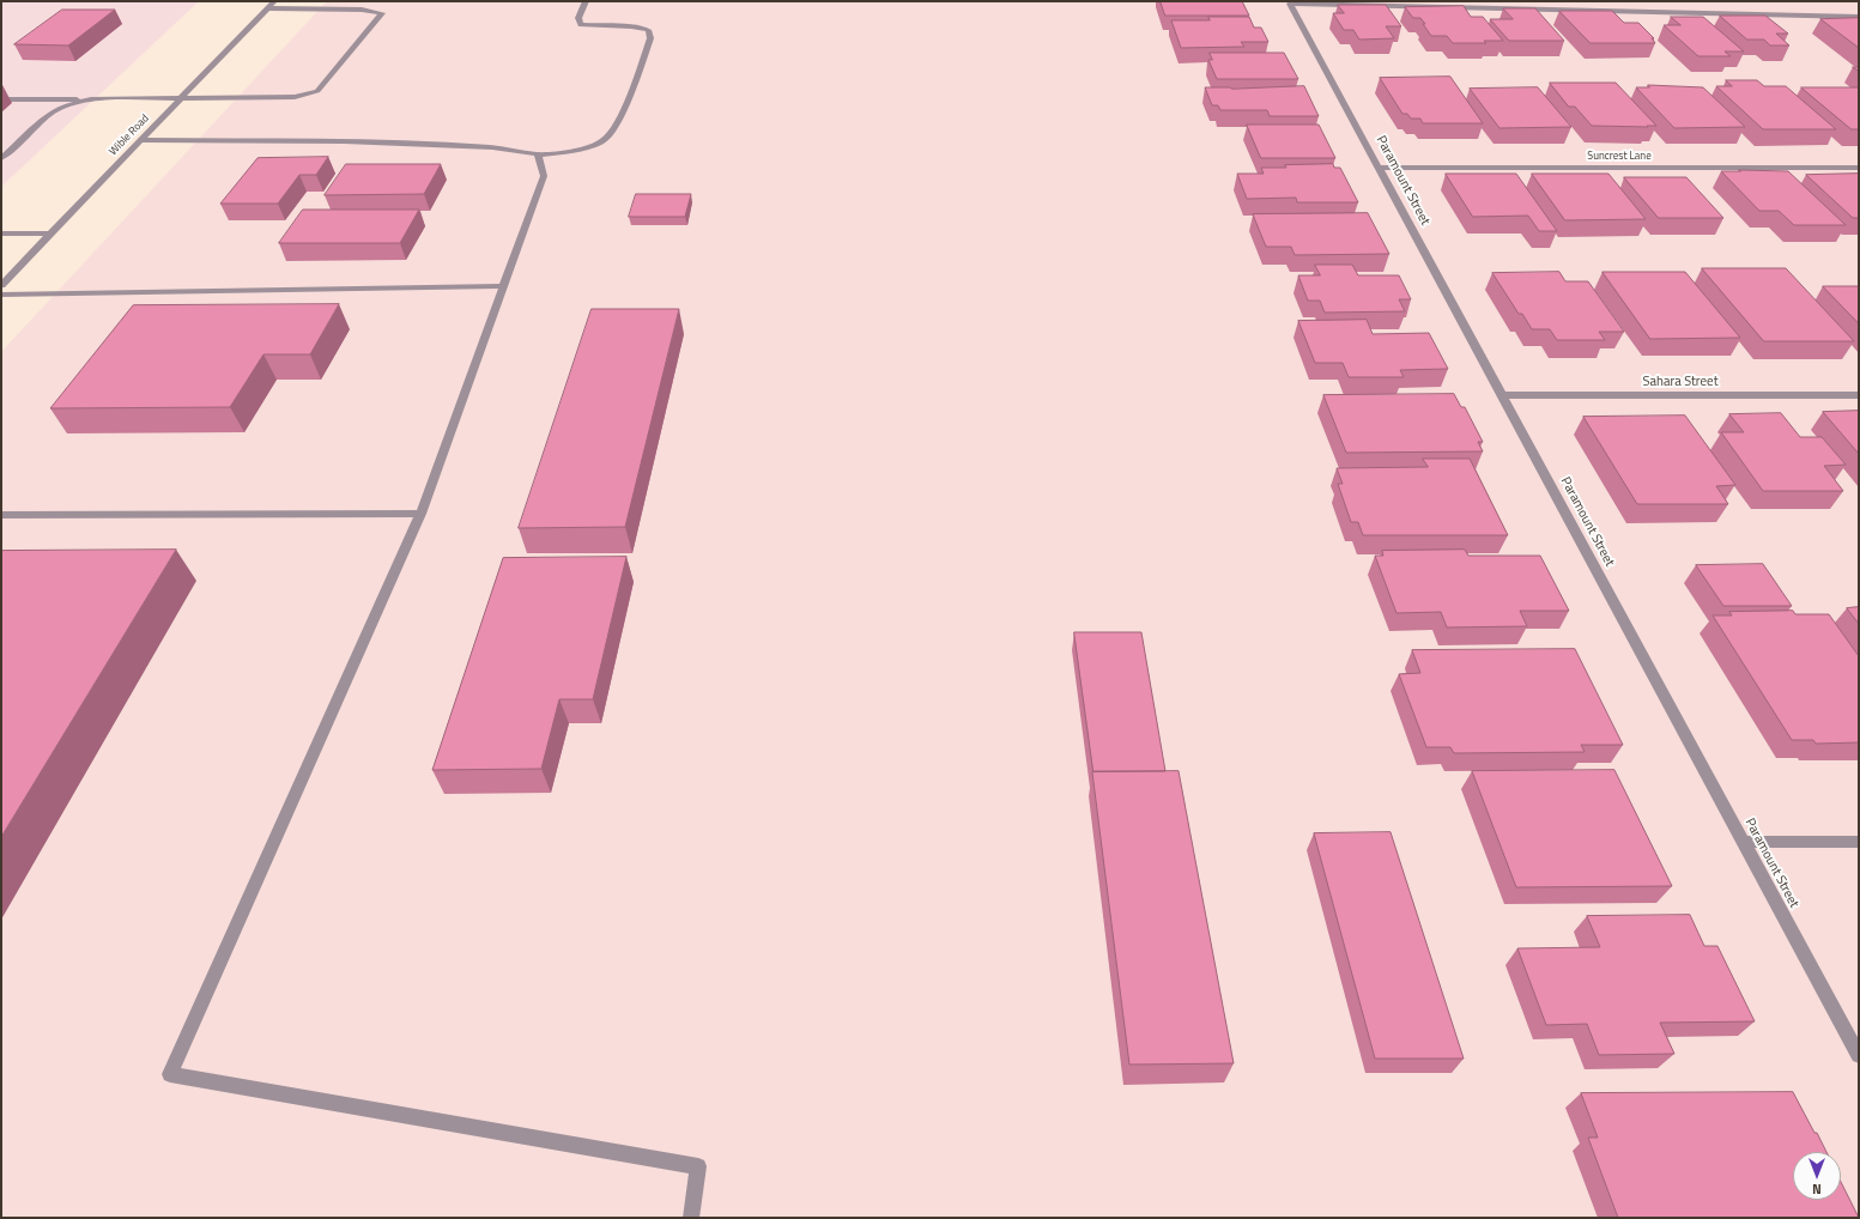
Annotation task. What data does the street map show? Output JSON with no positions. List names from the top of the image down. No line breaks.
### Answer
{"streets":{"street":["Wible Road","Suncrest Lane","Paramount Street","Sahara Street"]},"crossings":[["Suncrest Lane","Paramount Street"],["Paramount Street","Sahara Street"]],"north":"bottom"}
